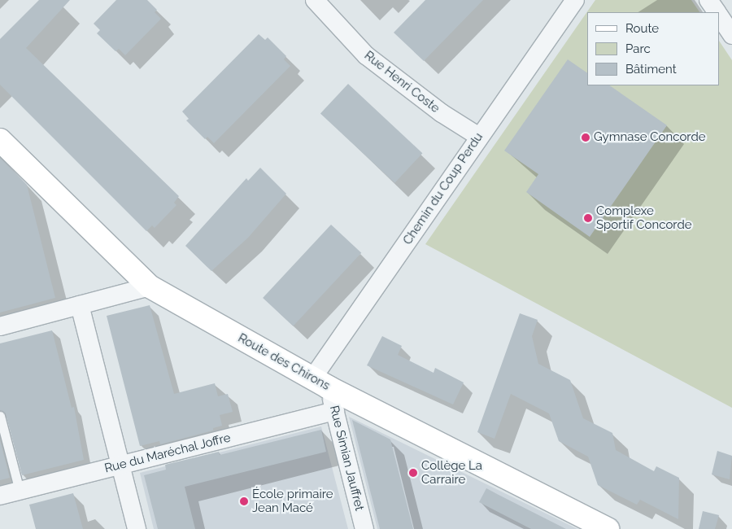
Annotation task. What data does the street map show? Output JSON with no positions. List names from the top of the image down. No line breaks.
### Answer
{"streets":{"street":["Rue Henri Coste","Chemin du Coup Perdu","Route des Chirons","Rue du Maréchal Joffre","Rue Simian Jauffret"]},"crossings":[["Rue Henri Coste","Chemin du Coup Perdu"],["Chemin du Coup Perdu","Route des Chirons"],["Chemin du Coup Perdu","Rue Simian Jauffret"],["Route des Chirons","Rue Simian Jauffret"],["Rue du Maréchal Joffre","Rue Simian Jauffret"]],"places":["Gymnase Concorde","Complexe Sportif Concorde","Collège La Carraire","École primaire Jean Macé"],"legend":["Route","Parc","Bâtiment"]}
